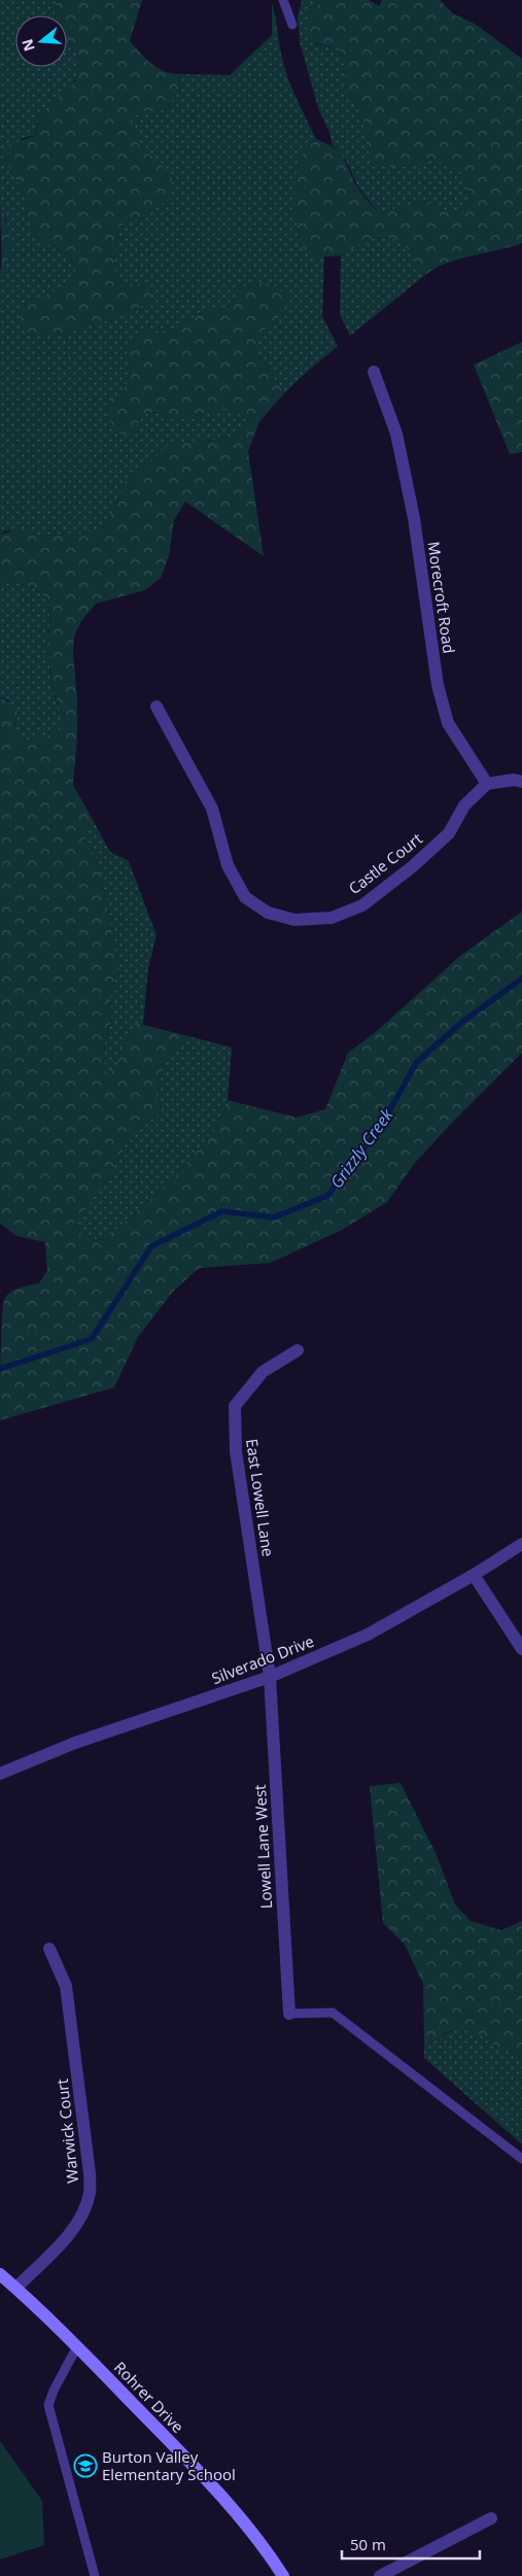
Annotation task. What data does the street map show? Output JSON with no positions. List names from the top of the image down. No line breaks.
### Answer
{"streets":{"street":["Morecroft Road","Castle Court","East Lowell Lane","Silverado Drive","Lowell Lane West","Warwick Court","Rohrer Drive"]},"crossings":[["Morecroft Road","Castle Court"],["East Lowell Lane","Silverado Drive"],["East Lowell Lane","Lowell Lane West"],["Silverado Drive","Lowell Lane West"],["Warwick Court","Rohrer Drive"]],"water":["Grizzly Creek"],"places":{"school or university":["Burton Valley Elementary School"]},"scale_bar":"50 m","north":"left"}
